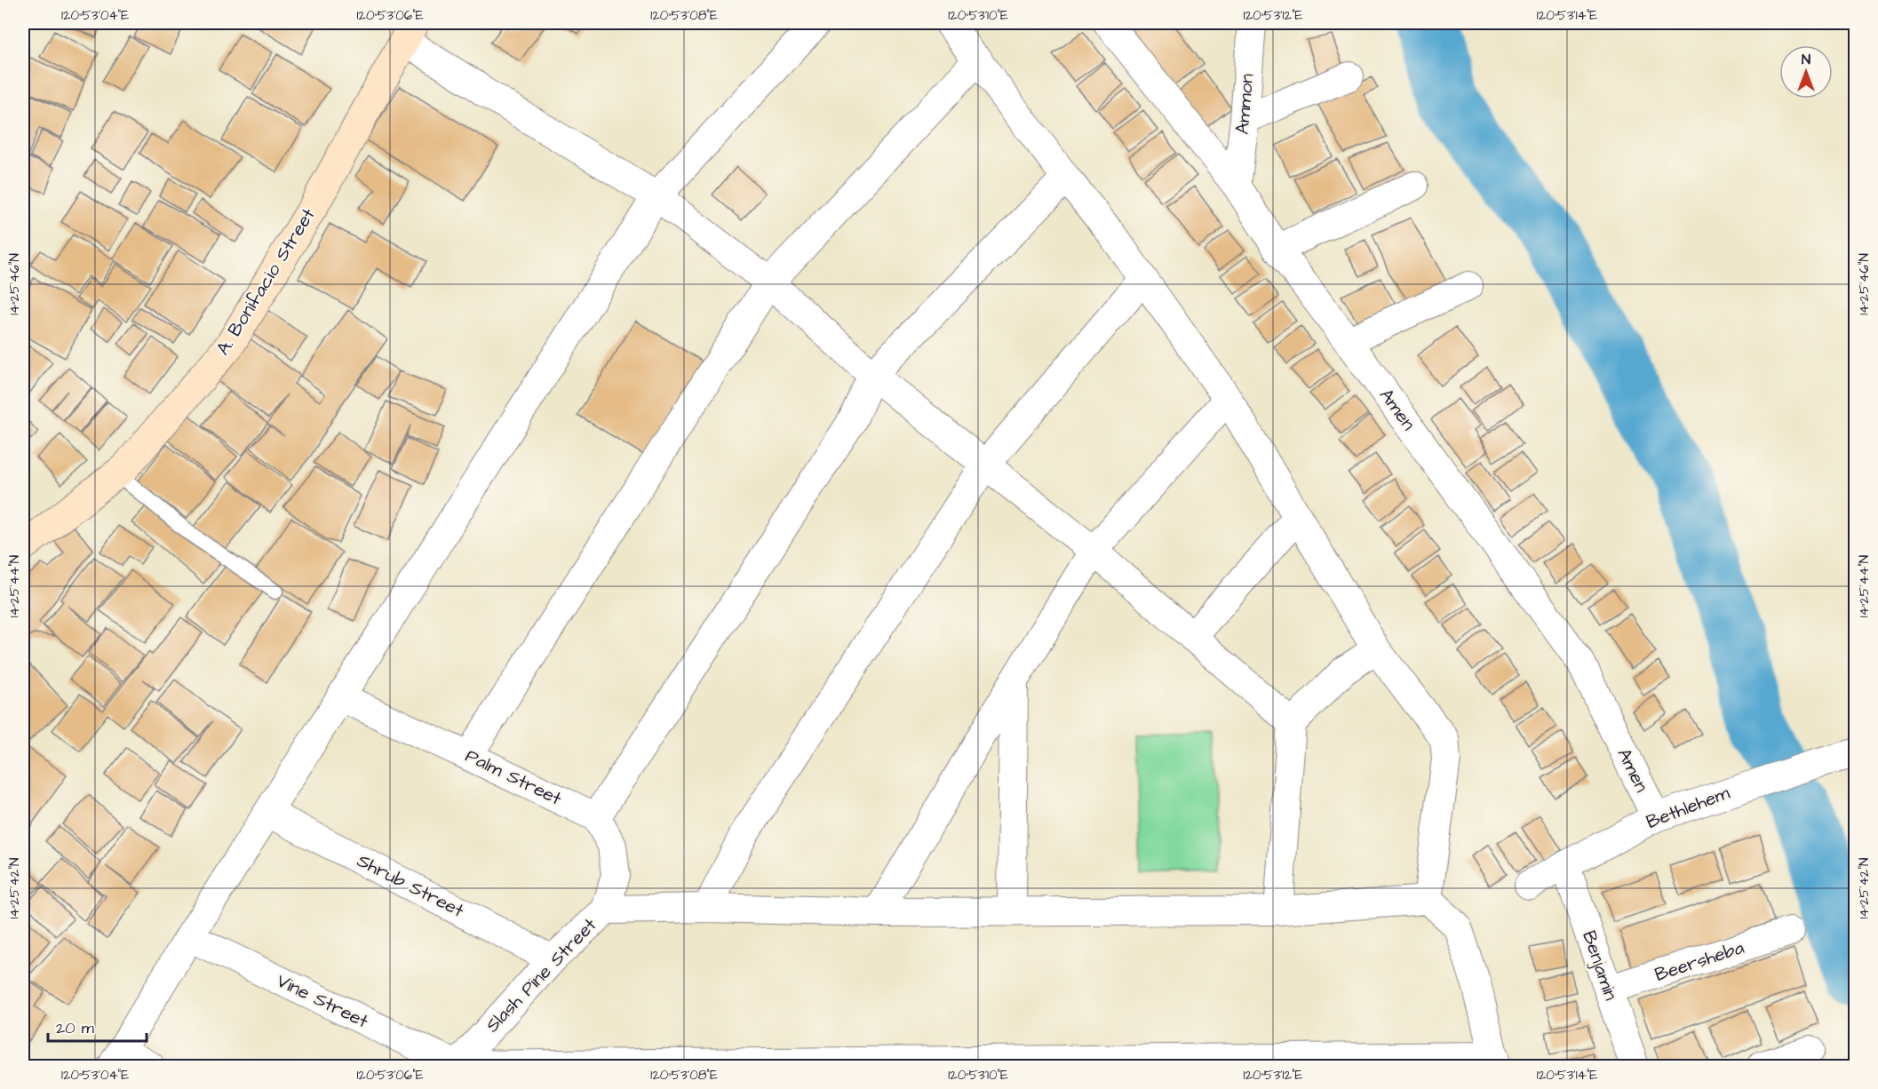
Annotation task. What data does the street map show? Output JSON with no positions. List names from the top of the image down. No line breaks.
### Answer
{"streets":{"main road":["A. Bonifacio Street"],"street":["Ammon","Amen","Palm Street","Bethlehem","Shrub Street","Beersheba","Benjamin","Slash Pine Street","Vine Street"]},"crossings":[["Ammon","Amen"],["Amen","Bethlehem"],["Bethlehem","Benjamin"],["Shrub Street","Slash Pine Street"],["Beersheba","Benjamin"],["Slash Pine Street","Vine Street"]],"scale_bar":"20 m","north":"top","coordinates":["120°53'04\"E","120°53'06\"E","120°53'08\"E","120°53'10\"E","120°53'12\"E","120°53'14\"E","14°25'46\"N","14°25'44\"N","14°25'42\"N"]}
